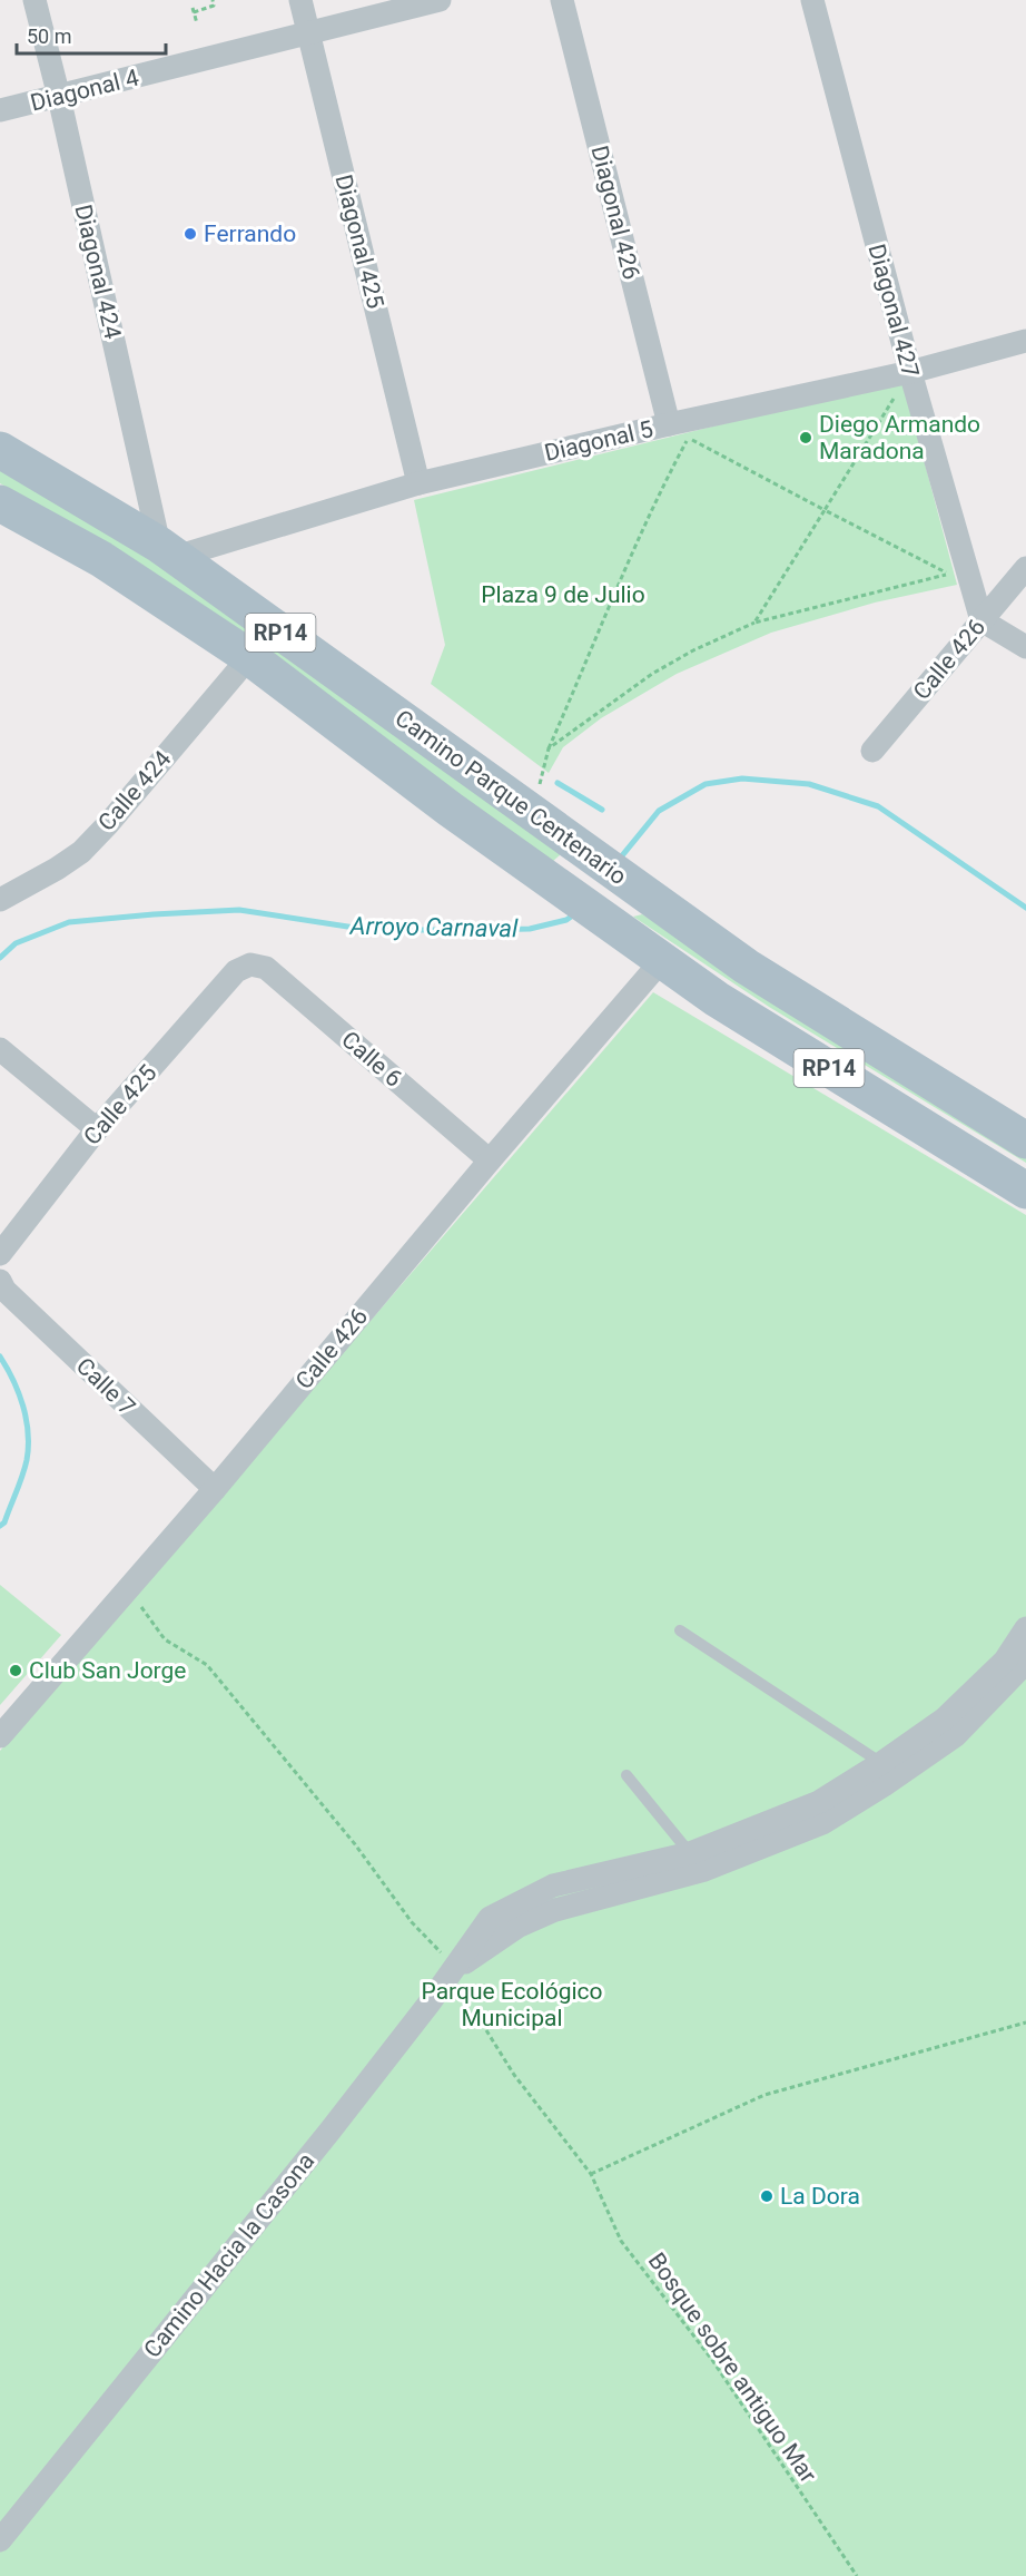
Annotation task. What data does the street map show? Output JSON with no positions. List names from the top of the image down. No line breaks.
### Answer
{"streets":{"main road":["RP14","Camino Parque Centenario"],"street":["Diagonal 4","Diagonal 426","Diagonal 425","Diagonal 424","Diagonal 427","Diagonal 5","Calle 426","Calle 424","Calle 6","Calle 425","Calle 7","Camino Hacia la Casona"],"path":["Bosque sobre antiguo Mar"]},"crossings":[["Diagonal 4","Diagonal 425"],["Diagonal 4","Diagonal 424"],["Diagonal 426","Diagonal 5"],["Diagonal 425","Diagonal 5"],["Diagonal 424","Diagonal 5"],["Diagonal 424","Camino Parque Centenario"],["Diagonal 427","Diagonal 5"],["Diagonal 427","Calle 426"],["Diagonal 5","Camino Parque Centenario"],["Calle 426","Camino Parque Centenario"],["Calle 426","Calle 6"],["Calle 426","Calle 7"],["Calle 424","Camino Parque Centenario"],["Calle 6","Calle 425"]],"water":["Arroyo Carnaval"],"parks":["Plaza 9 de Julio","Parque Ecológico Municipal"],"places":["Ferrando","Diego Armando Maradona","Club San Jorge","La Dora"],"scale_bar":"50 m"}
